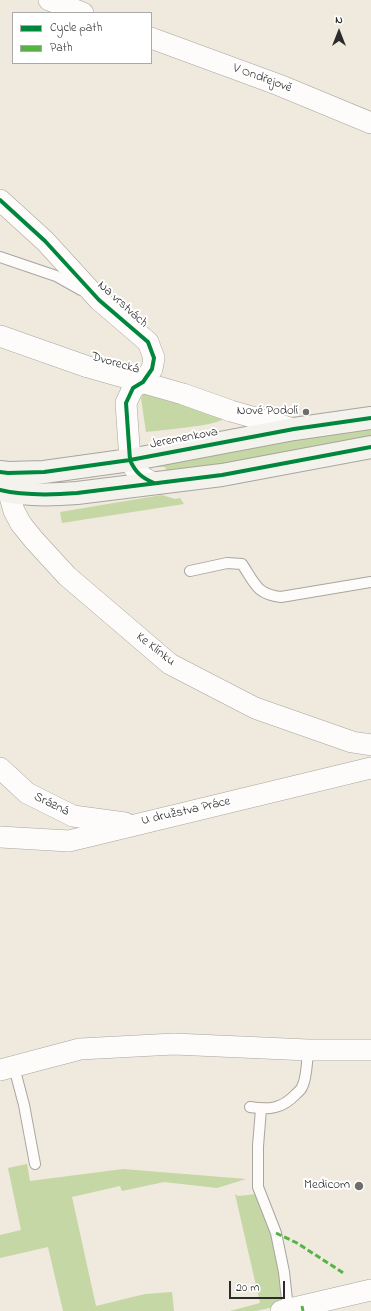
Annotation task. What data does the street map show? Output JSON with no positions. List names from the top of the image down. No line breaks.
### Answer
{"streets":{"street":["V Ondřejově","Na vrstvách","Dvorecká","Jeremenkova","Ke Klínku","Srázná","U družstva Práce"]},"crossings":[["Na vrstvách","Dvorecká"],["Na vrstvách","Jeremenkova"],["Dvorecká","Jeremenkova"],["Jeremenkova","Ke Klínku"],["Srázná","U družstva Práce"]],"places":["Nové Podolí","Medicom"],"legend":["Cycle path","Path"],"scale_bar":"20 m","north":"top"}
